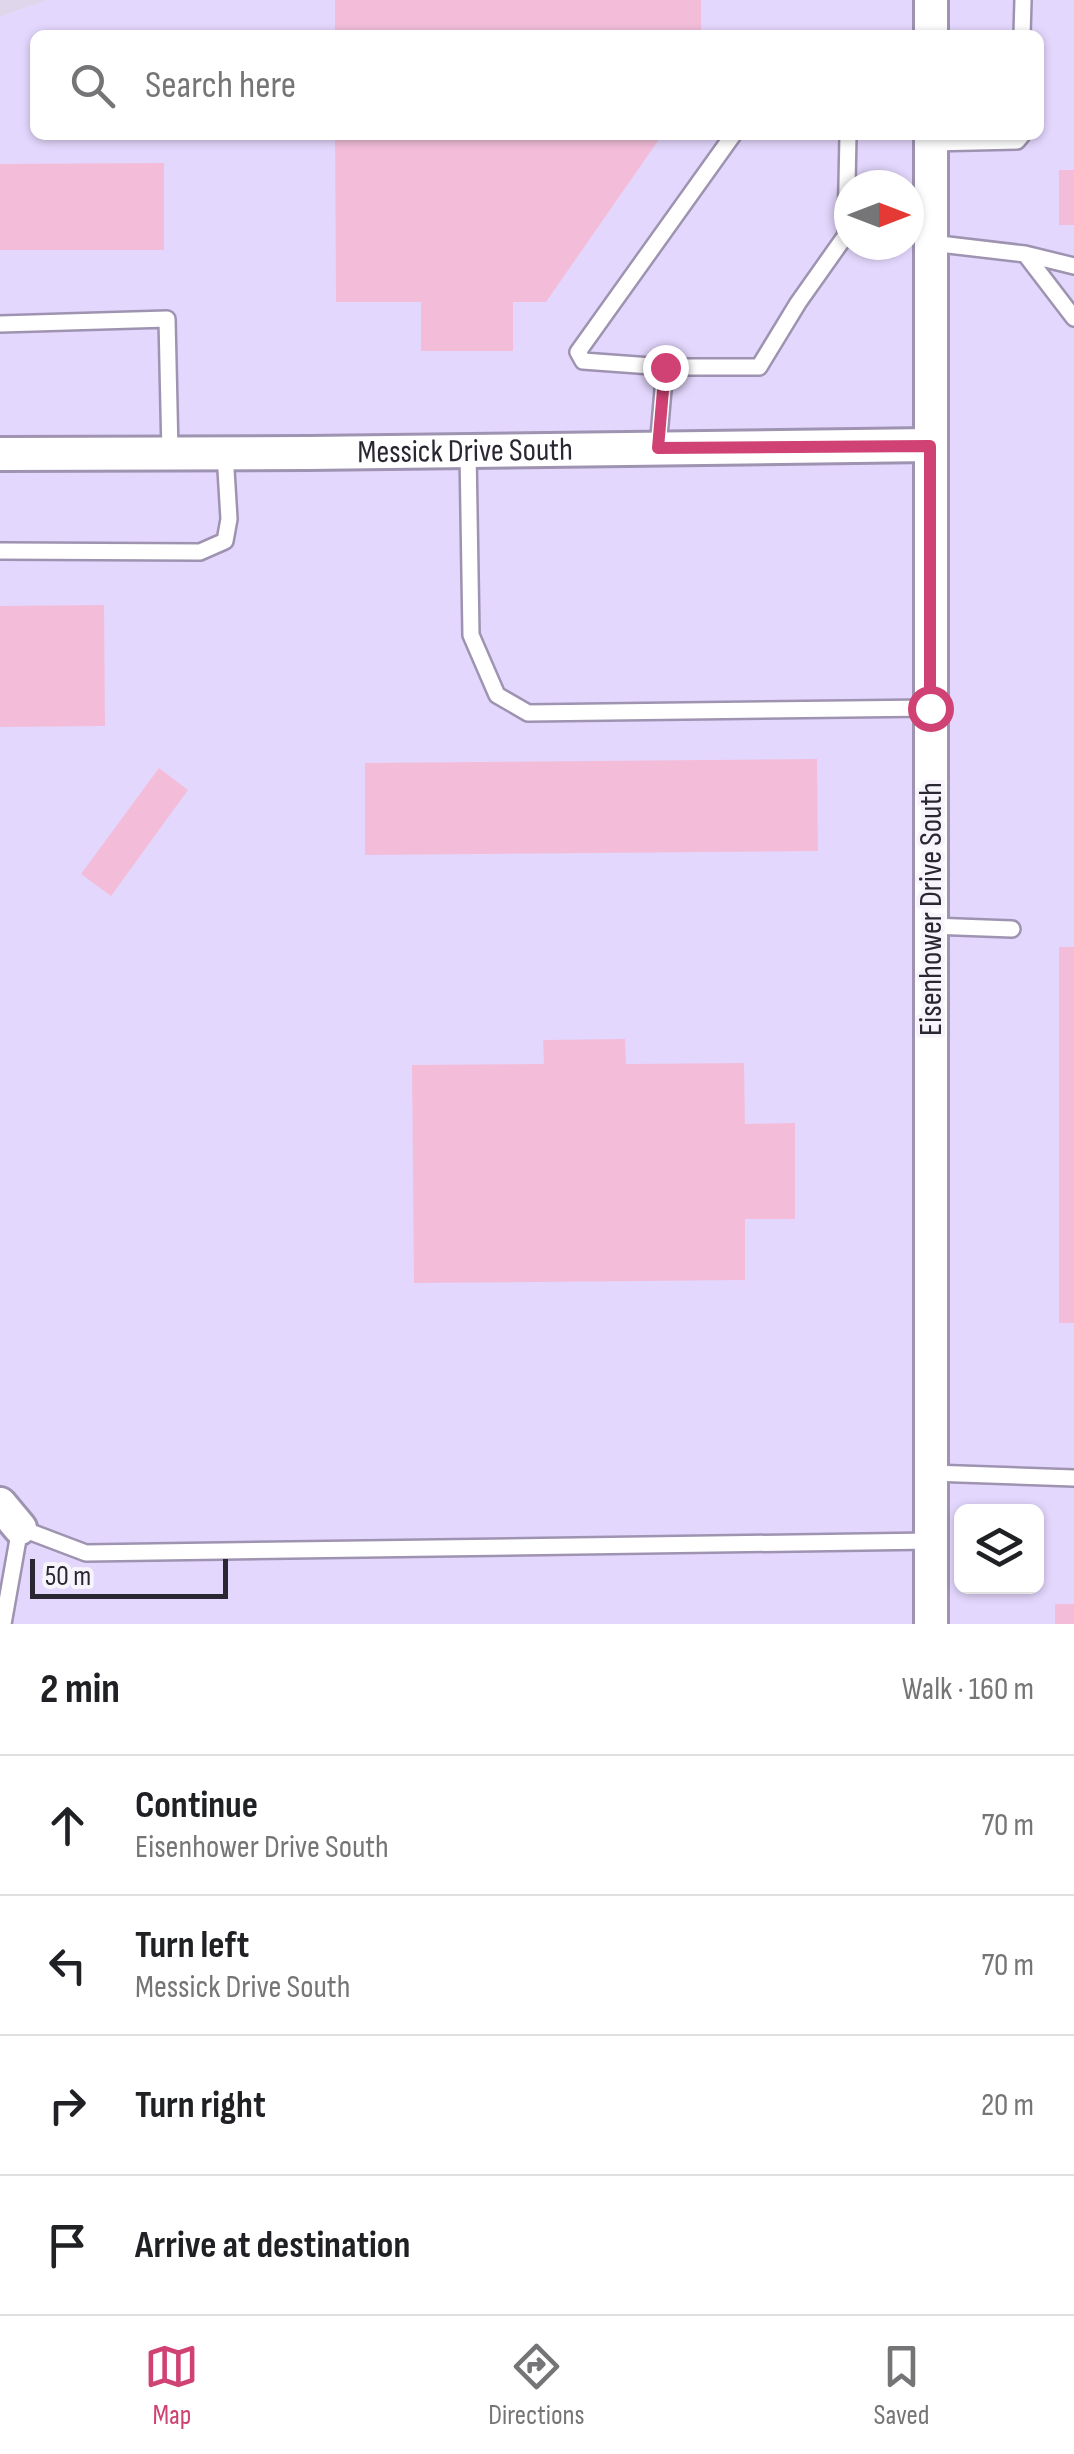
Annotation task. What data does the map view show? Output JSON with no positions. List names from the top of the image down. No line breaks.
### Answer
{"streets":{"street":["Messick Drive South","Eisenhower Drive South"]},"crossings":[["Messick Drive South","Eisenhower Drive South"]],"scale_bar":"50 m","north":"right","page":{"search":"Search here","scale":"50 m","heading":["2 min","Walk · 160 m"],"list":[["Continue","Eisenhower Drive South","70 m"],["Turn left","Messick Drive South","70 m"],["Turn right","20 m"],"Arrive at destination"],"nav":["Map","Directions","Saved"]}}
